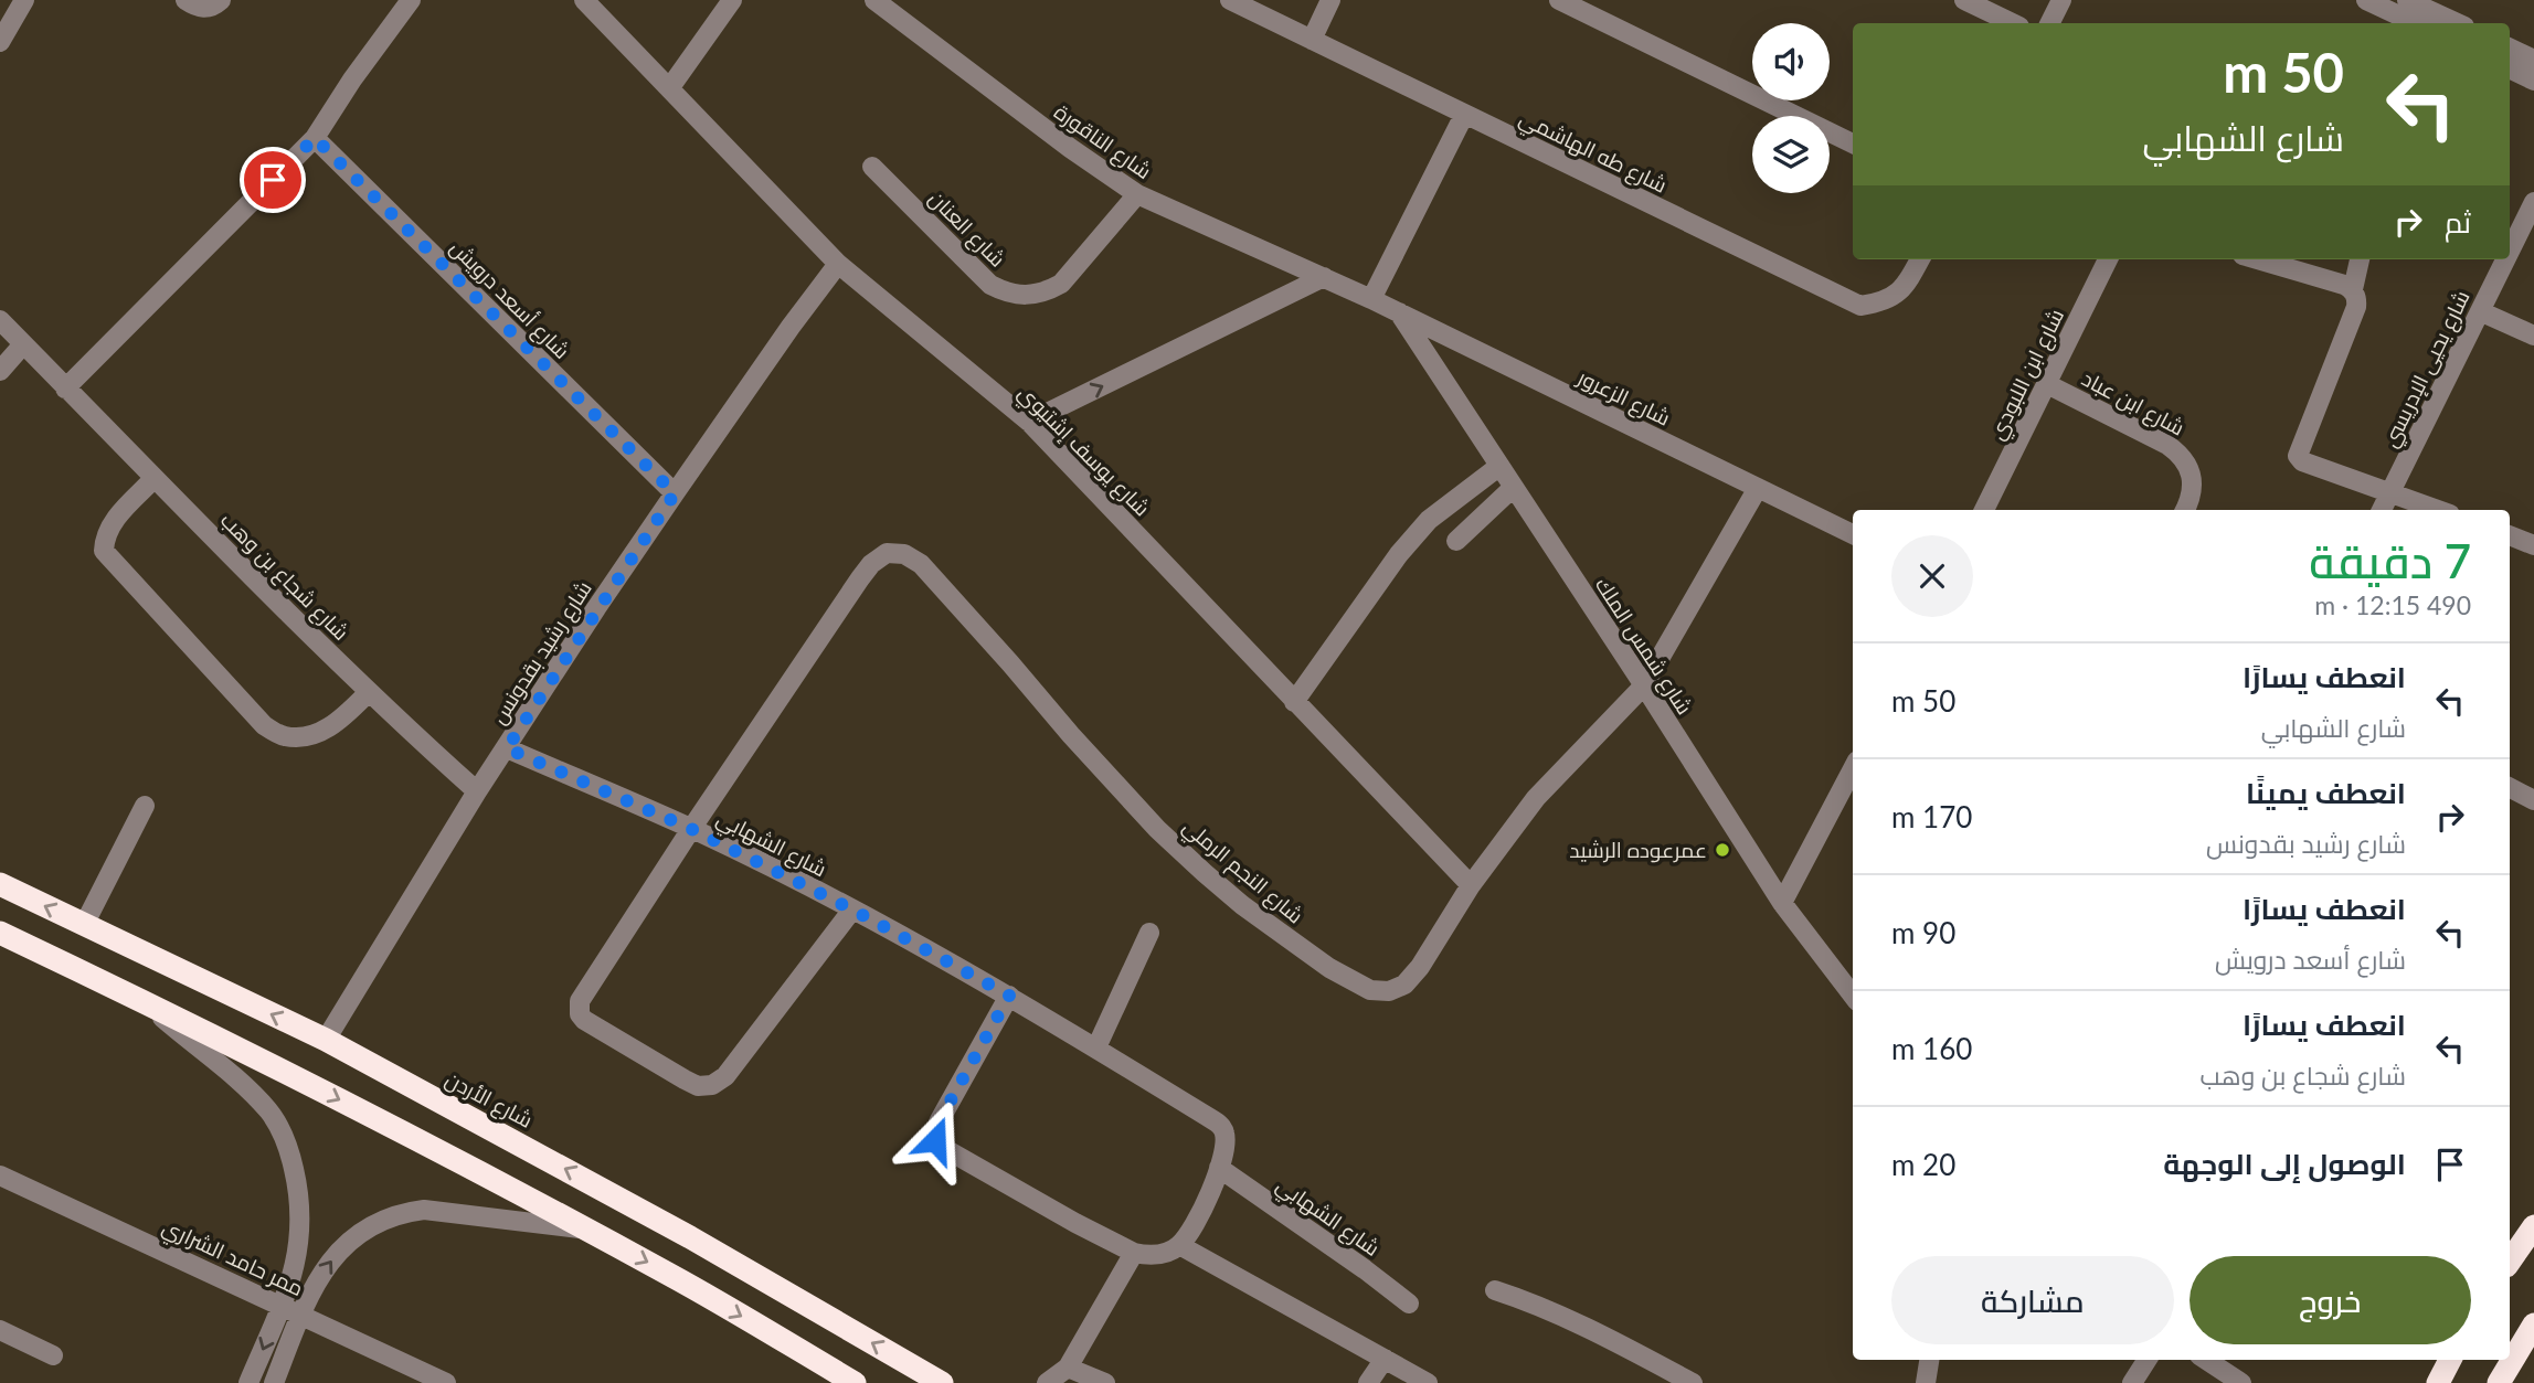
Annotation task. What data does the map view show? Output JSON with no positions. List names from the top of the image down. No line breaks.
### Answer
{"streets":{"highway":["شارع الأردن"],"street":["شارع الناقورة","شارع طه الهاشمي","شارع العنان","شارع أسعد درويش","شارع يحيى الإدريسي","شارع ابن اللبودي","شارع الزعرور","شارع ابن عباد","شارع يوسف إشتيوي","شارع شجاع بن وهب","شارع شمس الملك","شارع رشيد بقدونس","شارع الشهابي","شارع النجم الرملي","ممر حامد الشراري"]},"crossings":[["شارع الناقورة","شارع العنان"],["شارع الناقورة","شارع الزعرور"],["شارع أسعد درويش","شارع رشيد بقدونس"],["شارع ابن اللبودي","شارع ابن عباد"],["شارع الزعرور","شارع شمس الملك"],["شارع الزعرور","شارع النجم الرملي"],["شارع يوسف إشتيوي","شارع رشيد بقدونس"],["شارع يوسف إشتيوي","شارع النجم الرملي"],["شارع شجاع بن وهب","شارع رشيد بقدونس"],["شارع شمس الملك","شارع النجم الرملي"],["شارع رشيد بقدونس","شارع الشهابي"],["شارع رشيد بقدونس","شارع الأردن"],["شارع الشهابي","شارع النجم الرملي"]],"places":["عمرعوده الرشيد"],"page":{"turn":["50 m","شارع الشهابي"],"then":"ثم","heading":["7 دقيقة","490 m · 12:15"],"list":[{"name":"انعطف يسارًا","note":"شارع الشهابي","value":"50 m"},{"name":"انعطف يمينًا","note":"شارع رشيد بقدونس","value":"170 m"},{"name":"انعطف يسارًا","note":"شارع أسعد درويش","value":"90 m"},{"name":"انعطف يسارًا","note":"شارع شجاع بن وهب","value":"160 m"},{"name":"الوصول إلى الوجهة","value":"20 m"}],"buttons":["خروج","مشاركة"]}}
